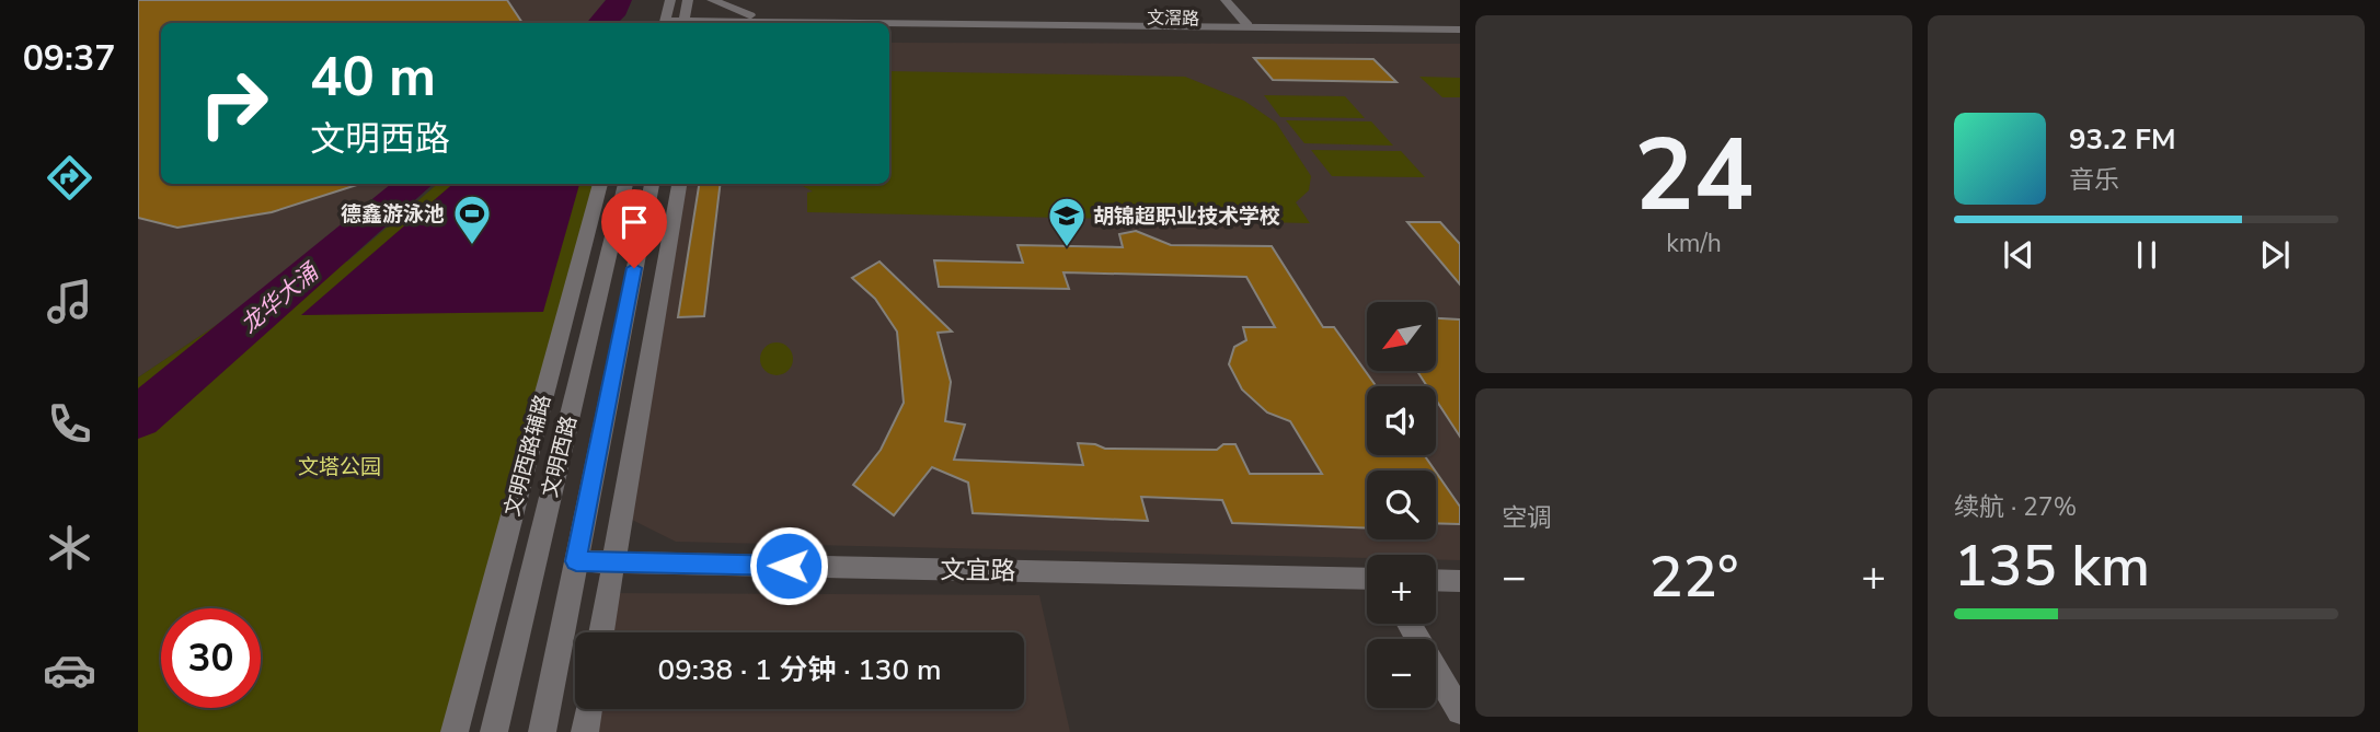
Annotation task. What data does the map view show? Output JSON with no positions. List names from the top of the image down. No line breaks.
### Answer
{"streets":{"street":["文滘路","文明西路辅路","文明西路","文宜路"]},"crossings":[["文明西路","文宜路"]],"water":["龙华大涌"],"parks":["文塔公园"],"places":{"sports":["德鑫游泳池"],"school or university":["胡锦超职业技术学校"]},"north":"bottom left","page":{"tabs":"09:37","tile":[["24","km/h"],"空调",["续航 · 27%","135 km"]],"turn":["40 m","文明西路"],"song":["93.2 FM","音乐"],"map_buttons":["+","−"],"heat":["−","22°","+"],"limit":"30","trip":"09:38 · 1 分钟 · 130 m"}}
